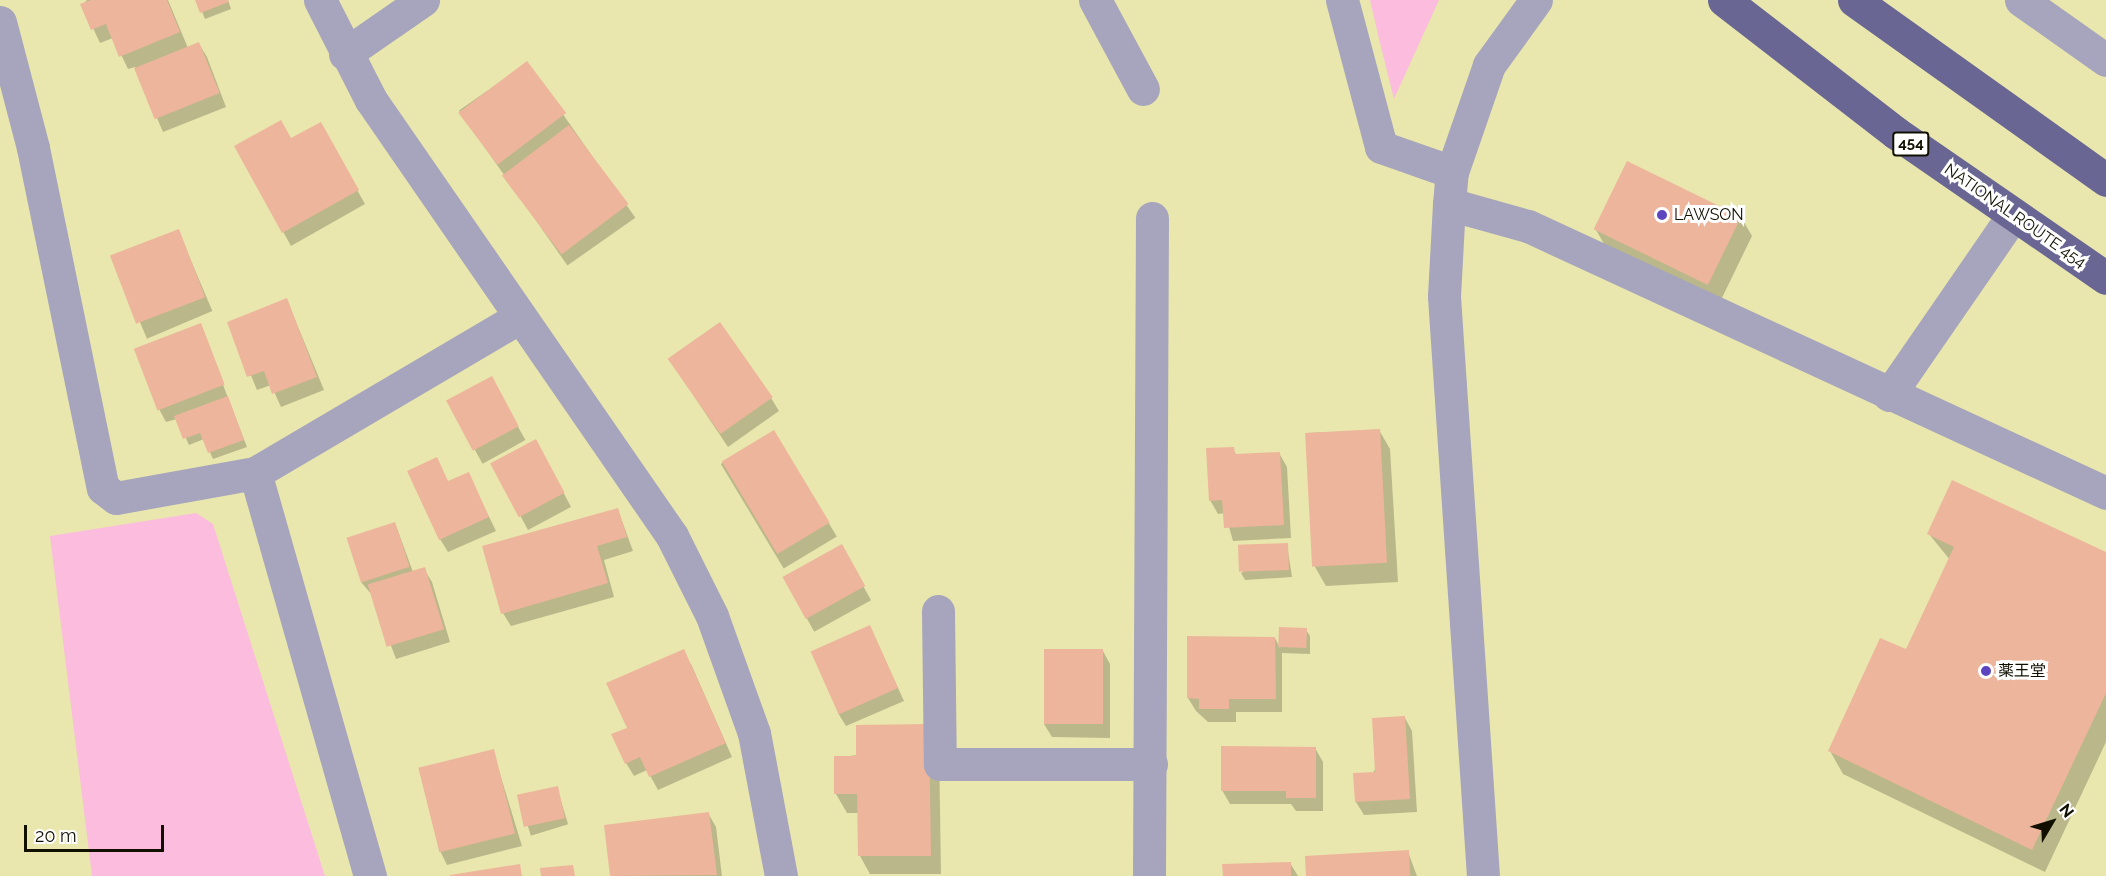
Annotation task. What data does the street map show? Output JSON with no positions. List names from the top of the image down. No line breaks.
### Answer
{"streets":{"highway":["454","NATIONAL ROUTE 454"]},"places":["LAWSON","薬王堂"],"scale_bar":"20 m","north":"top right"}
